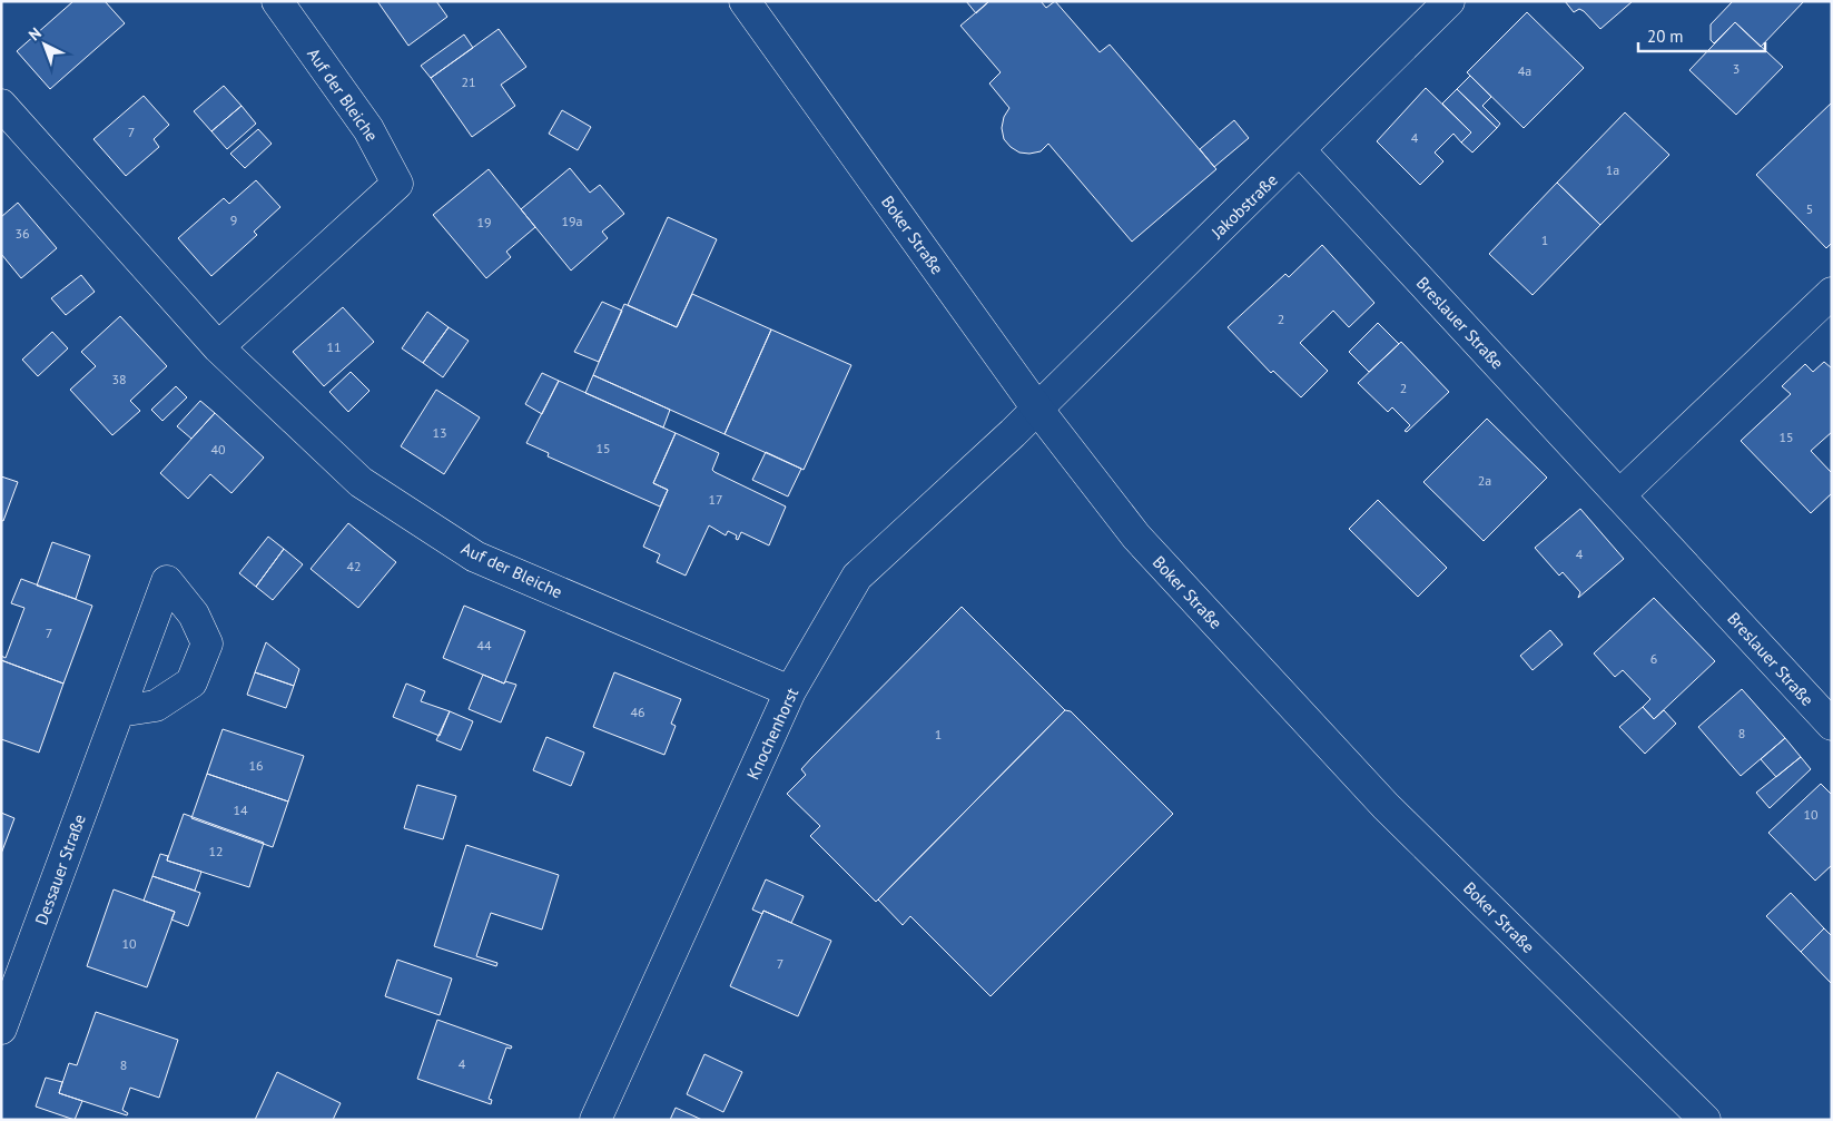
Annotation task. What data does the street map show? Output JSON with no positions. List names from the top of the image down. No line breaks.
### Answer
{"streets":{"street":["Auf der Bleiche","Jakobstraße","Boker Straße","Breslauer Straße","Knochenhorst","Dessauer Straße"]},"crossings":[["Auf der Bleiche","Knochenhorst"],["Jakobstraße","Boker Straße"],["Jakobstraße","Breslauer Straße"],["Jakobstraße","Knochenhorst"],["Boker Straße","Knochenhorst"]],"house_numbers":["3","4a","21","7","4","1a","5","9","19a","19","36","1","2","11","38","2","13","15","15","40","2a","17","4","42","7","44","6","46","8","1","16","14","10","12","10","7","4","8"],"scale_bar":"20 m","north":"top left"}
